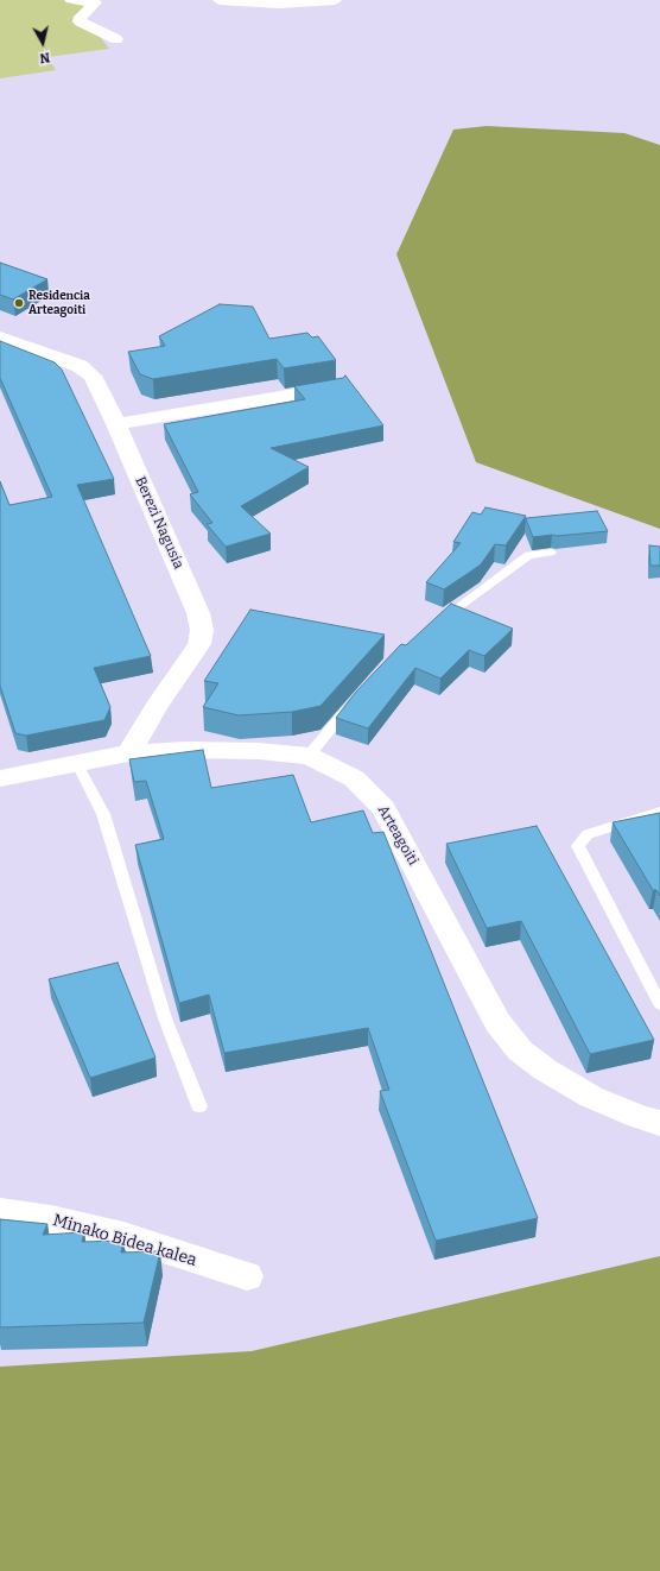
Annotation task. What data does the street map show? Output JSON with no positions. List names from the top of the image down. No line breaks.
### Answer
{"streets":{"street":["Berezi Nagusia","Arteagoiti","Minako Bidea kalea"]},"crossings":[["Berezi Nagusia","Arteagoiti"]],"places":["Residencia Arteagoiti"],"north":"bottom"}
